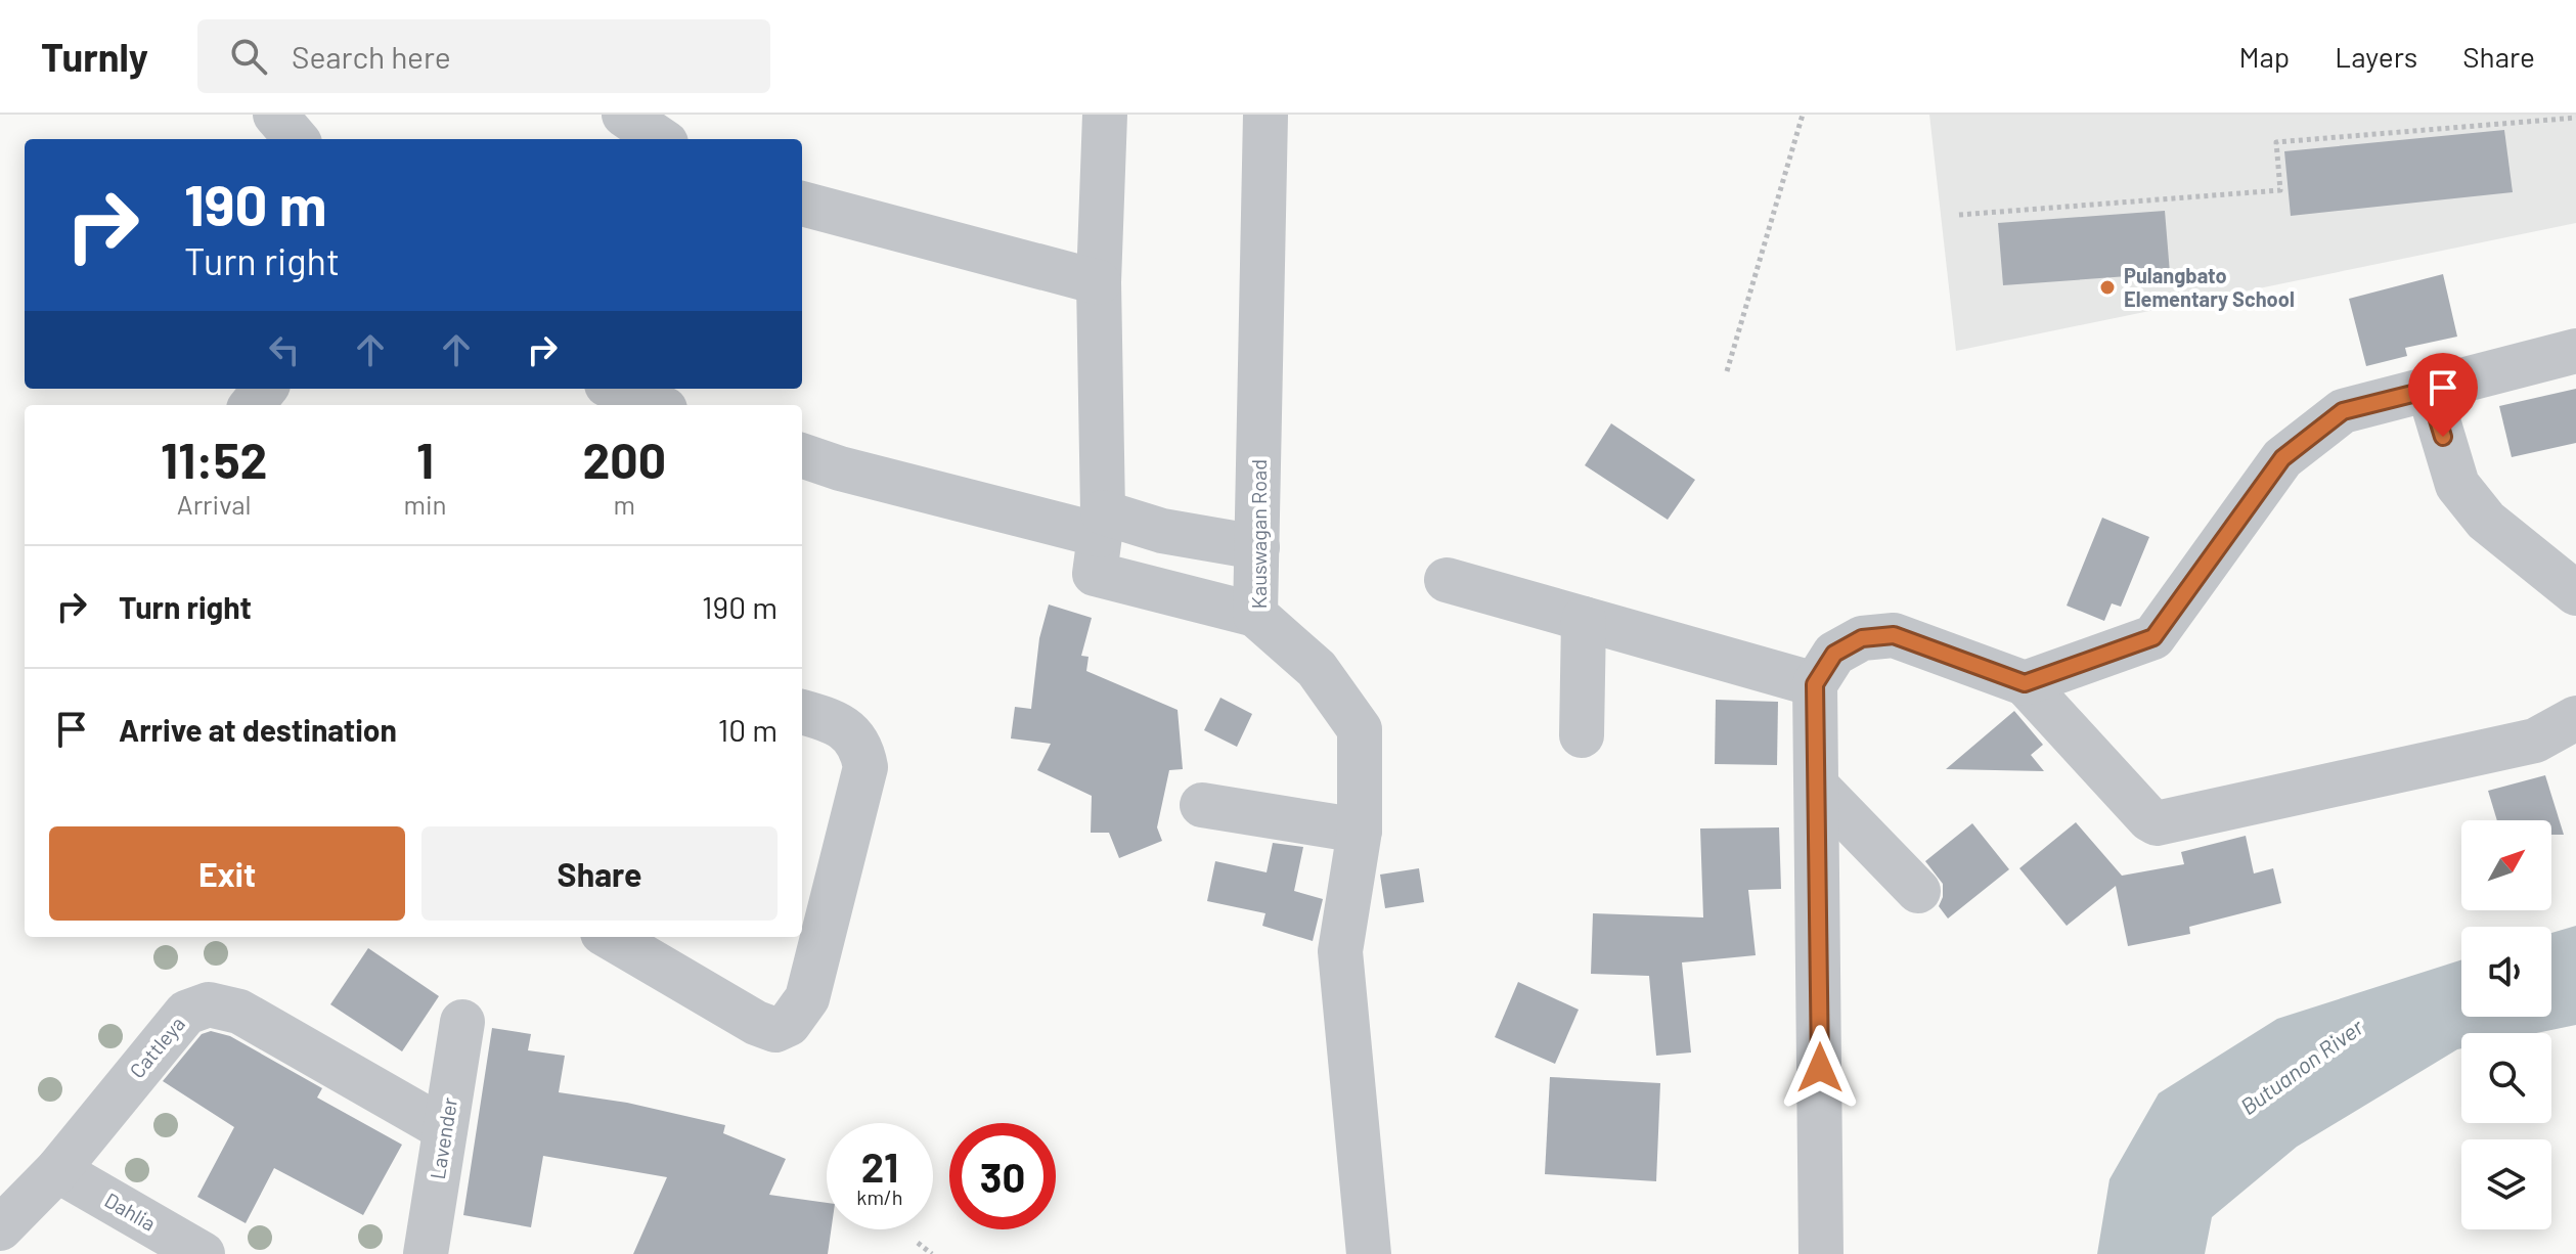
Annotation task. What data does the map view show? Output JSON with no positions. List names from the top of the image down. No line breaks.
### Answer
{"streets":{"street":["Kauswagan Road","Cattleya","Lavender","Dahlia"]},"crossings":[["Cattleya","Lavender"],["Cattleya","Dahlia"]],"water":["Butuanon River"],"places":["Pulangbato Elementary School"],"north":"top right","page":{"header":"Turnly","search":"Search here","nav":["Map","Layers","Share"],"turn":["190 m","Turn right"],"eta":["11:52","Arrival","1","min","200","m"],"list":[{"name":"Turn right","value":"190 m"},{"name":"Arrive at destination","value":"10 m"}],"buttons":["Exit","Share"],"speed":"21 km/h","limit":"30"}}
